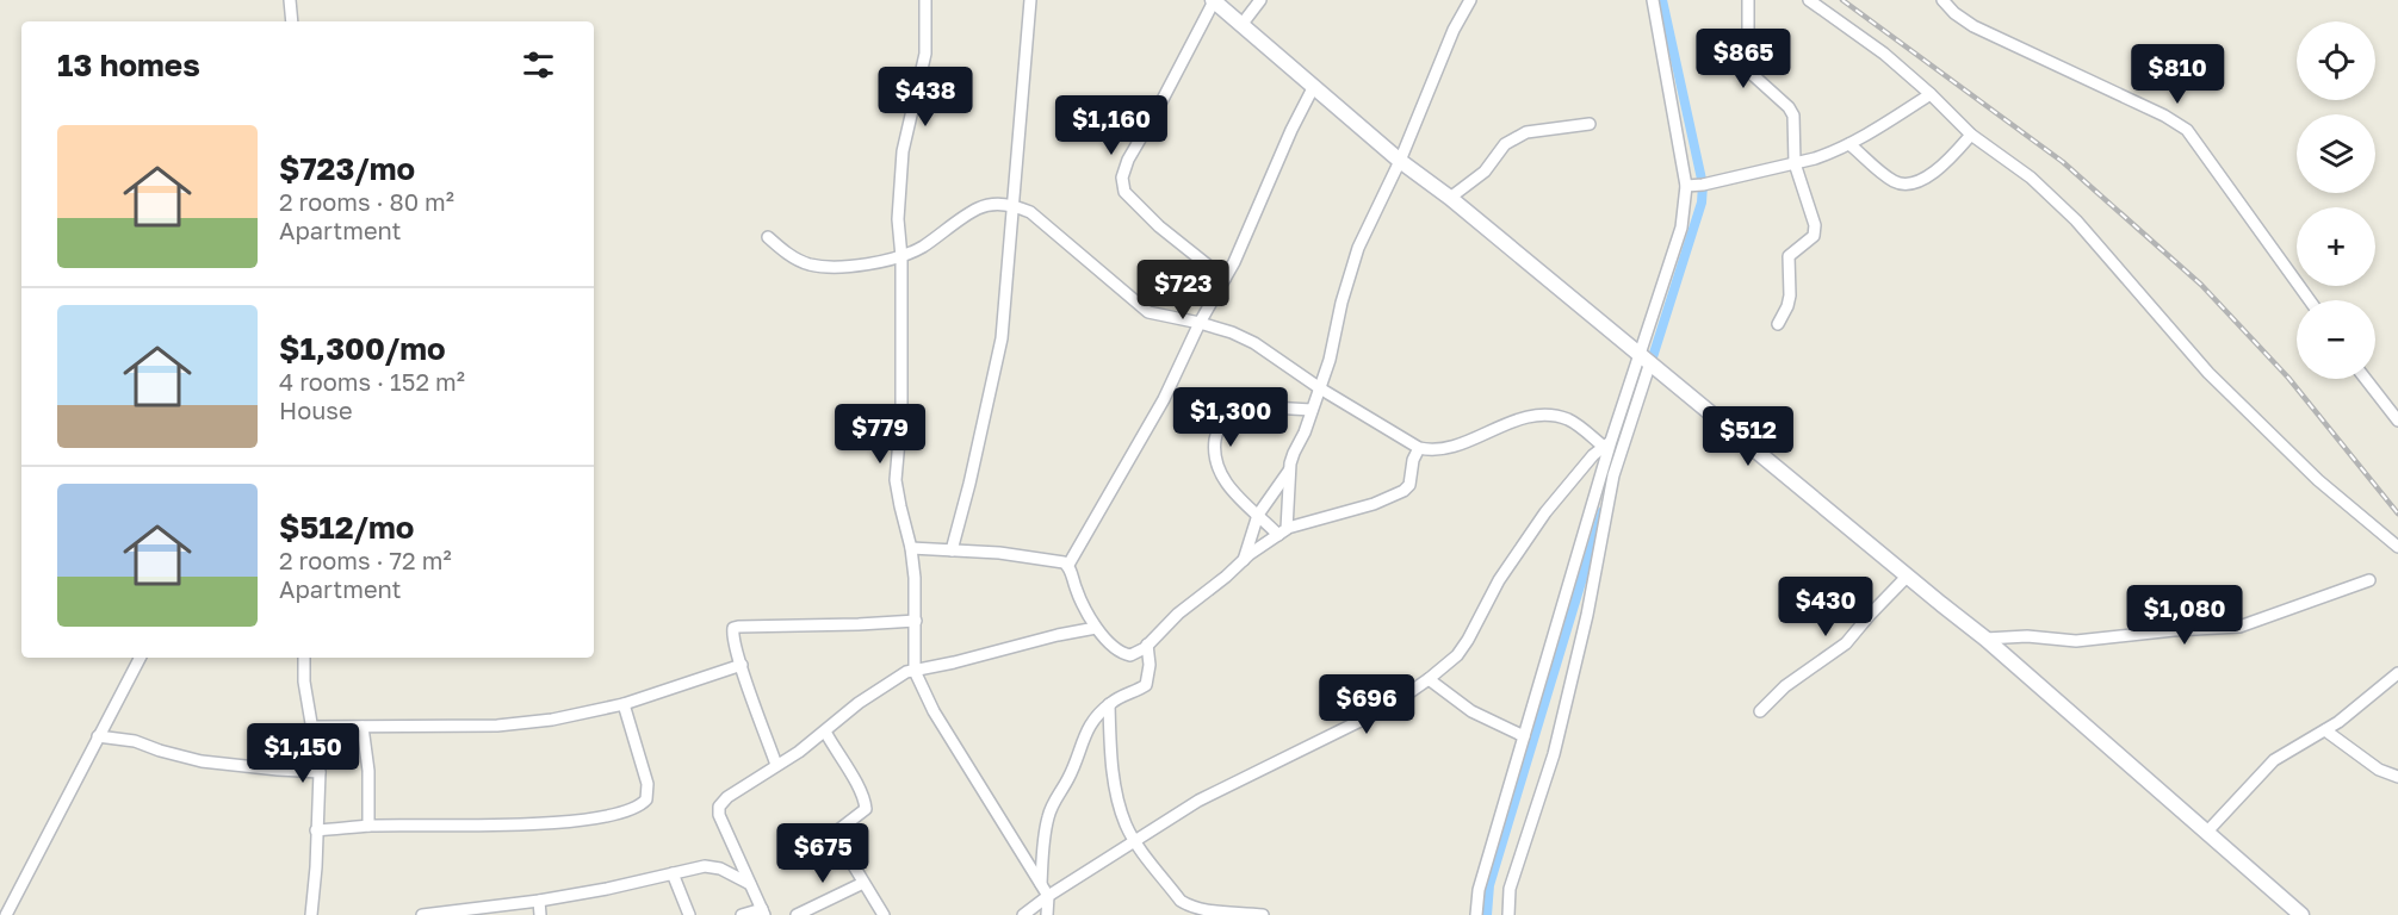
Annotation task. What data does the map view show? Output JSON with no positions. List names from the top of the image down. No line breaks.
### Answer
{"page":{"map_buttons":["+","−"],"heading":"13 homes","price":["$865","$810","$438","$1,160","$723","$1,300","$779","$512","$430","$1,080","$696","$1,150","$675"],"list":[{"name":"$723/mo","note":"2 rooms · 80 m² · Apartment"},{"name":"$1,300/mo","note":"4 rooms · 152 m² · House"},{"name":"$512/mo","note":"2 rooms · 72 m² · Apartment"}]}}
